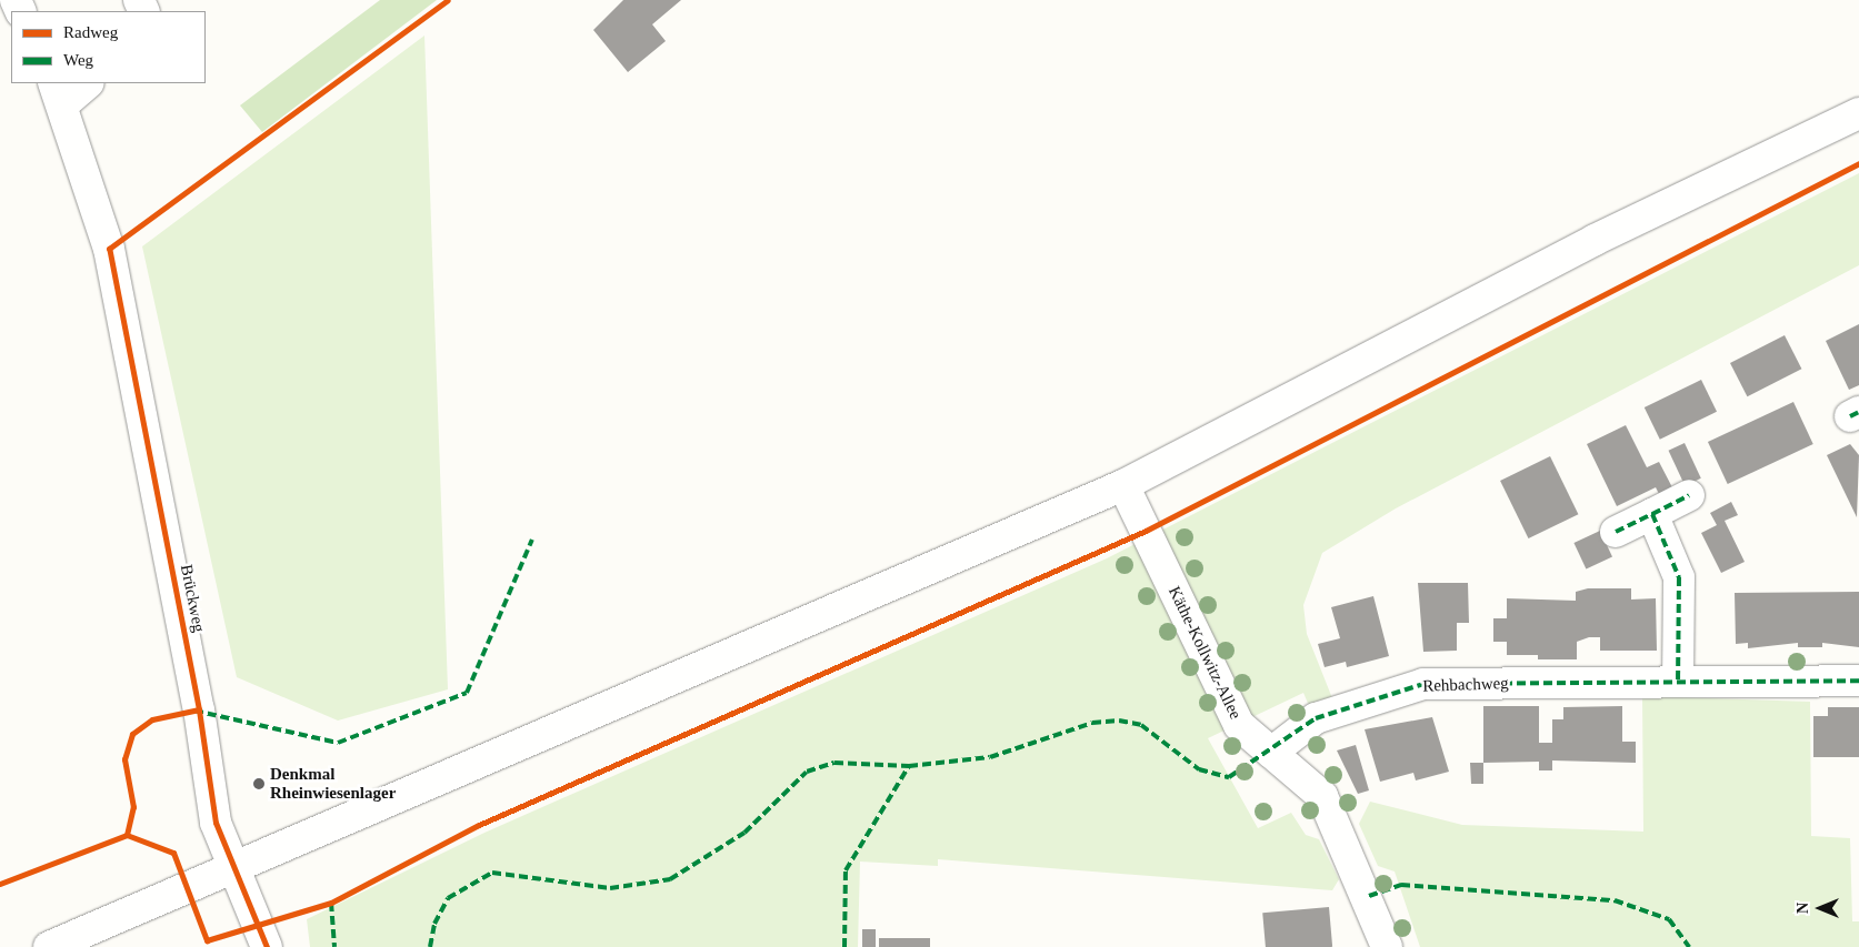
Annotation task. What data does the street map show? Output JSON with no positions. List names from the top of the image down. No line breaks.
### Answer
{"streets":{"street":["Brückweg","Käthe-Kollwitz-Allee","Rehbachweg"]},"crossings":[["Käthe-Kollwitz-Allee","Rehbachweg"]],"places":["Denkmal Rheinwiesenlager"],"legend":["Radweg","Weg"],"north":"left"}
